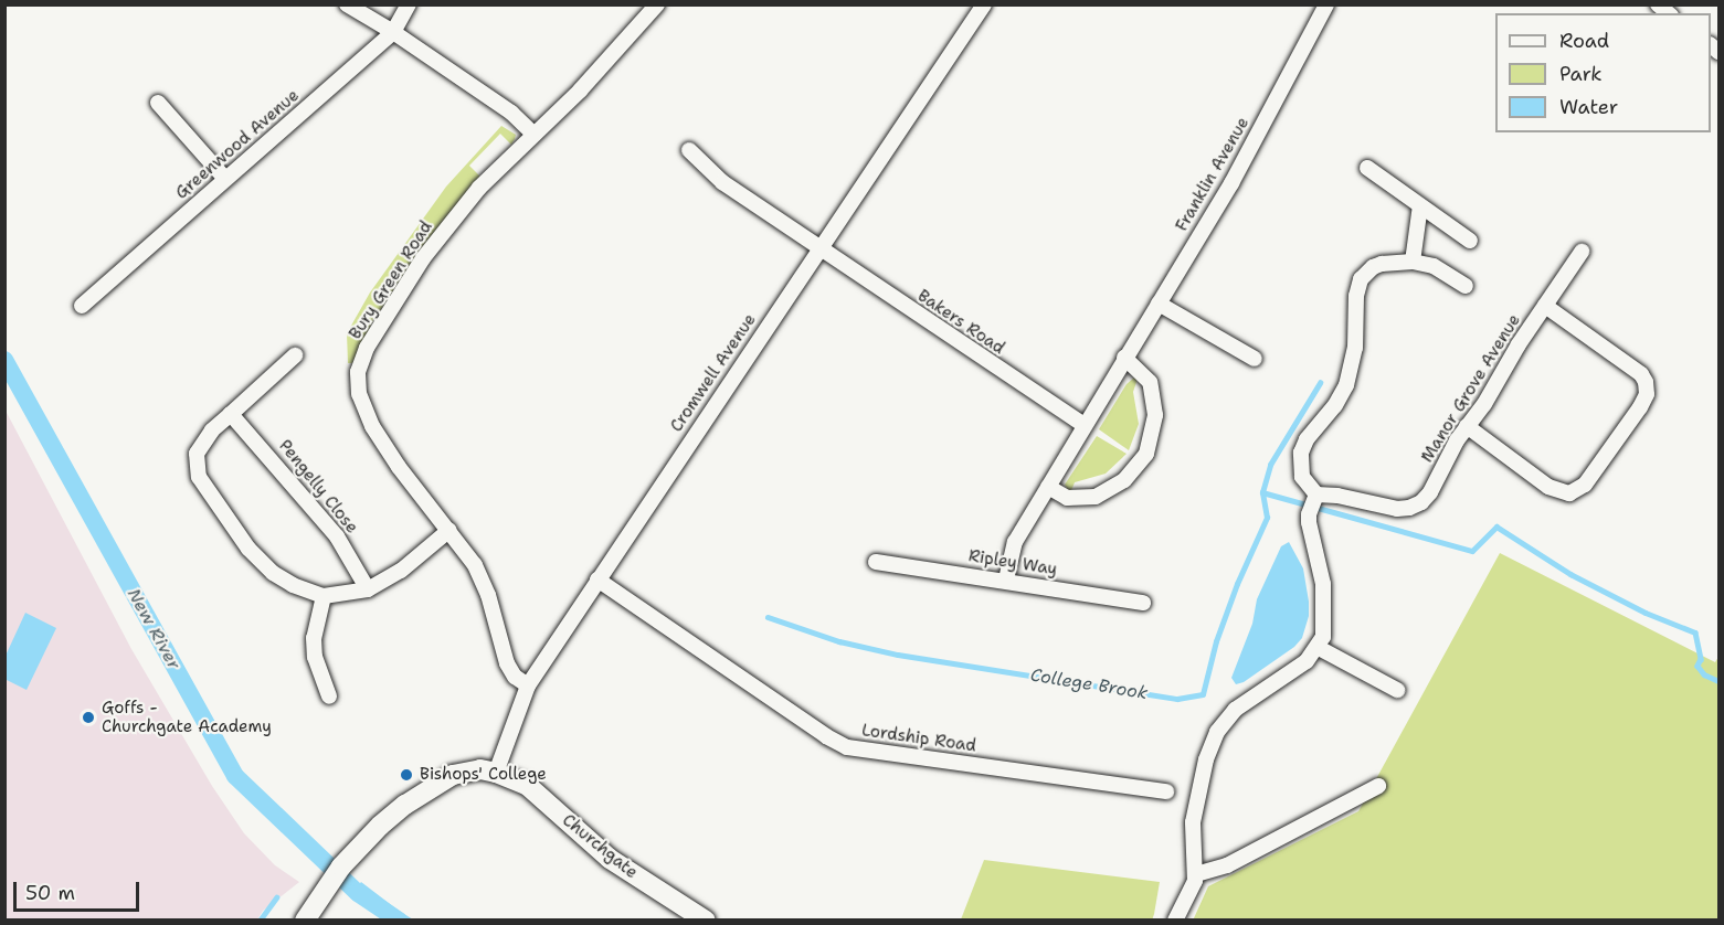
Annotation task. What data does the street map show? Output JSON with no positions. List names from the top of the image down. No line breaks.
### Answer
{"streets":{"street":["Greenwood Avenue","Franklin Avenue","Bury Green Road","Bakers Road","Cromwell Avenue","Manor Grove Avenue","Pengelly Close","Ripley Way","Lordship Road","Churchgate"]},"crossings":[["Franklin Avenue","Bakers Road"],["Franklin Avenue","Ripley Way"],["Bury Green Road","Cromwell Avenue"],["Bakers Road","Cromwell Avenue"],["Cromwell Avenue","Lordship Road"],["Cromwell Avenue","Churchgate"]],"water":["New River","College Brook"],"places":["Goffs - Churchgate Academy","Bishops' College"],"legend":["Road","Park","Water"],"scale_bar":"50 m"}
